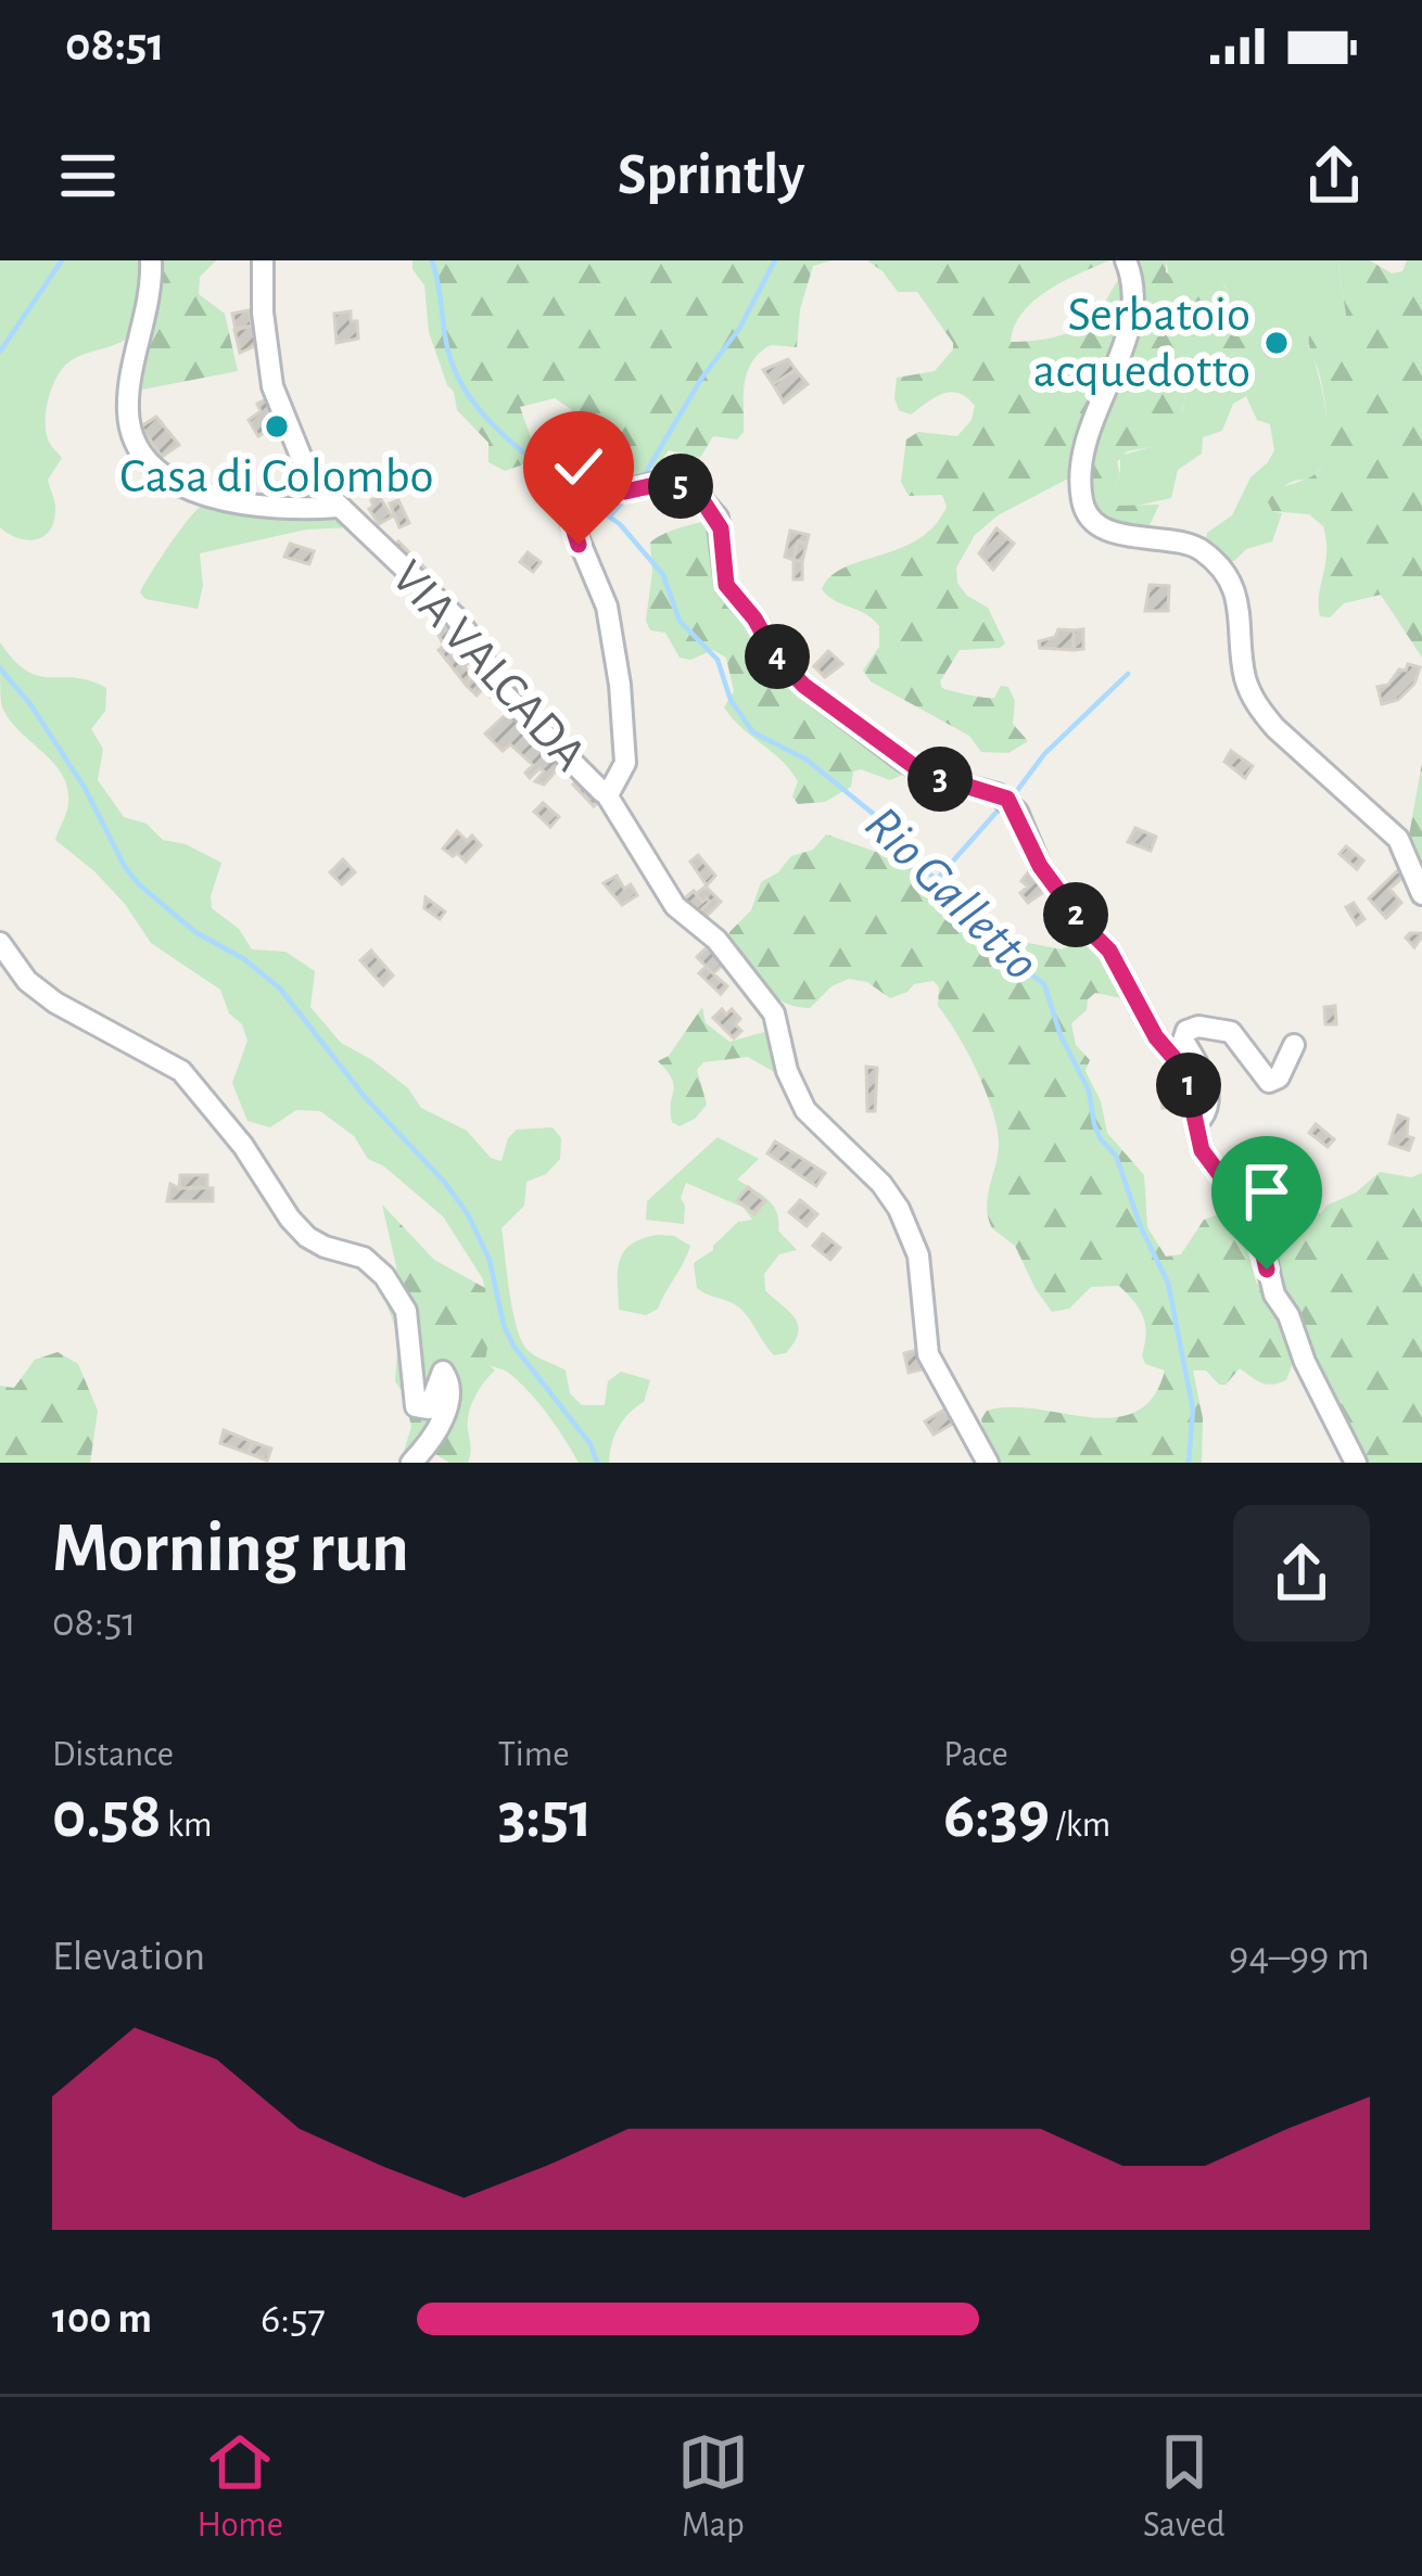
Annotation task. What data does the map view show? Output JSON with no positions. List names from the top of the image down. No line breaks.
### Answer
{"streets":{"street":["VIA VALCADA"]},"water":["Rio Galletto"],"places":["Serbatoio acquedotto","Casa di Colombo"],"page":{"status":"08:51","header":"Sprintly","pins":["5","4","3","2","1"],"heading":["Morning run","08:51"],"stats":[["Distance","0.58 km"],["Time","3:51"],["Pace","6:39 /km"]],"chart":["Elevation","94–99 m"],"list":[{"name":"100 m","note":"6:57"}],"tabs":["Home","Map","Saved"]}}
